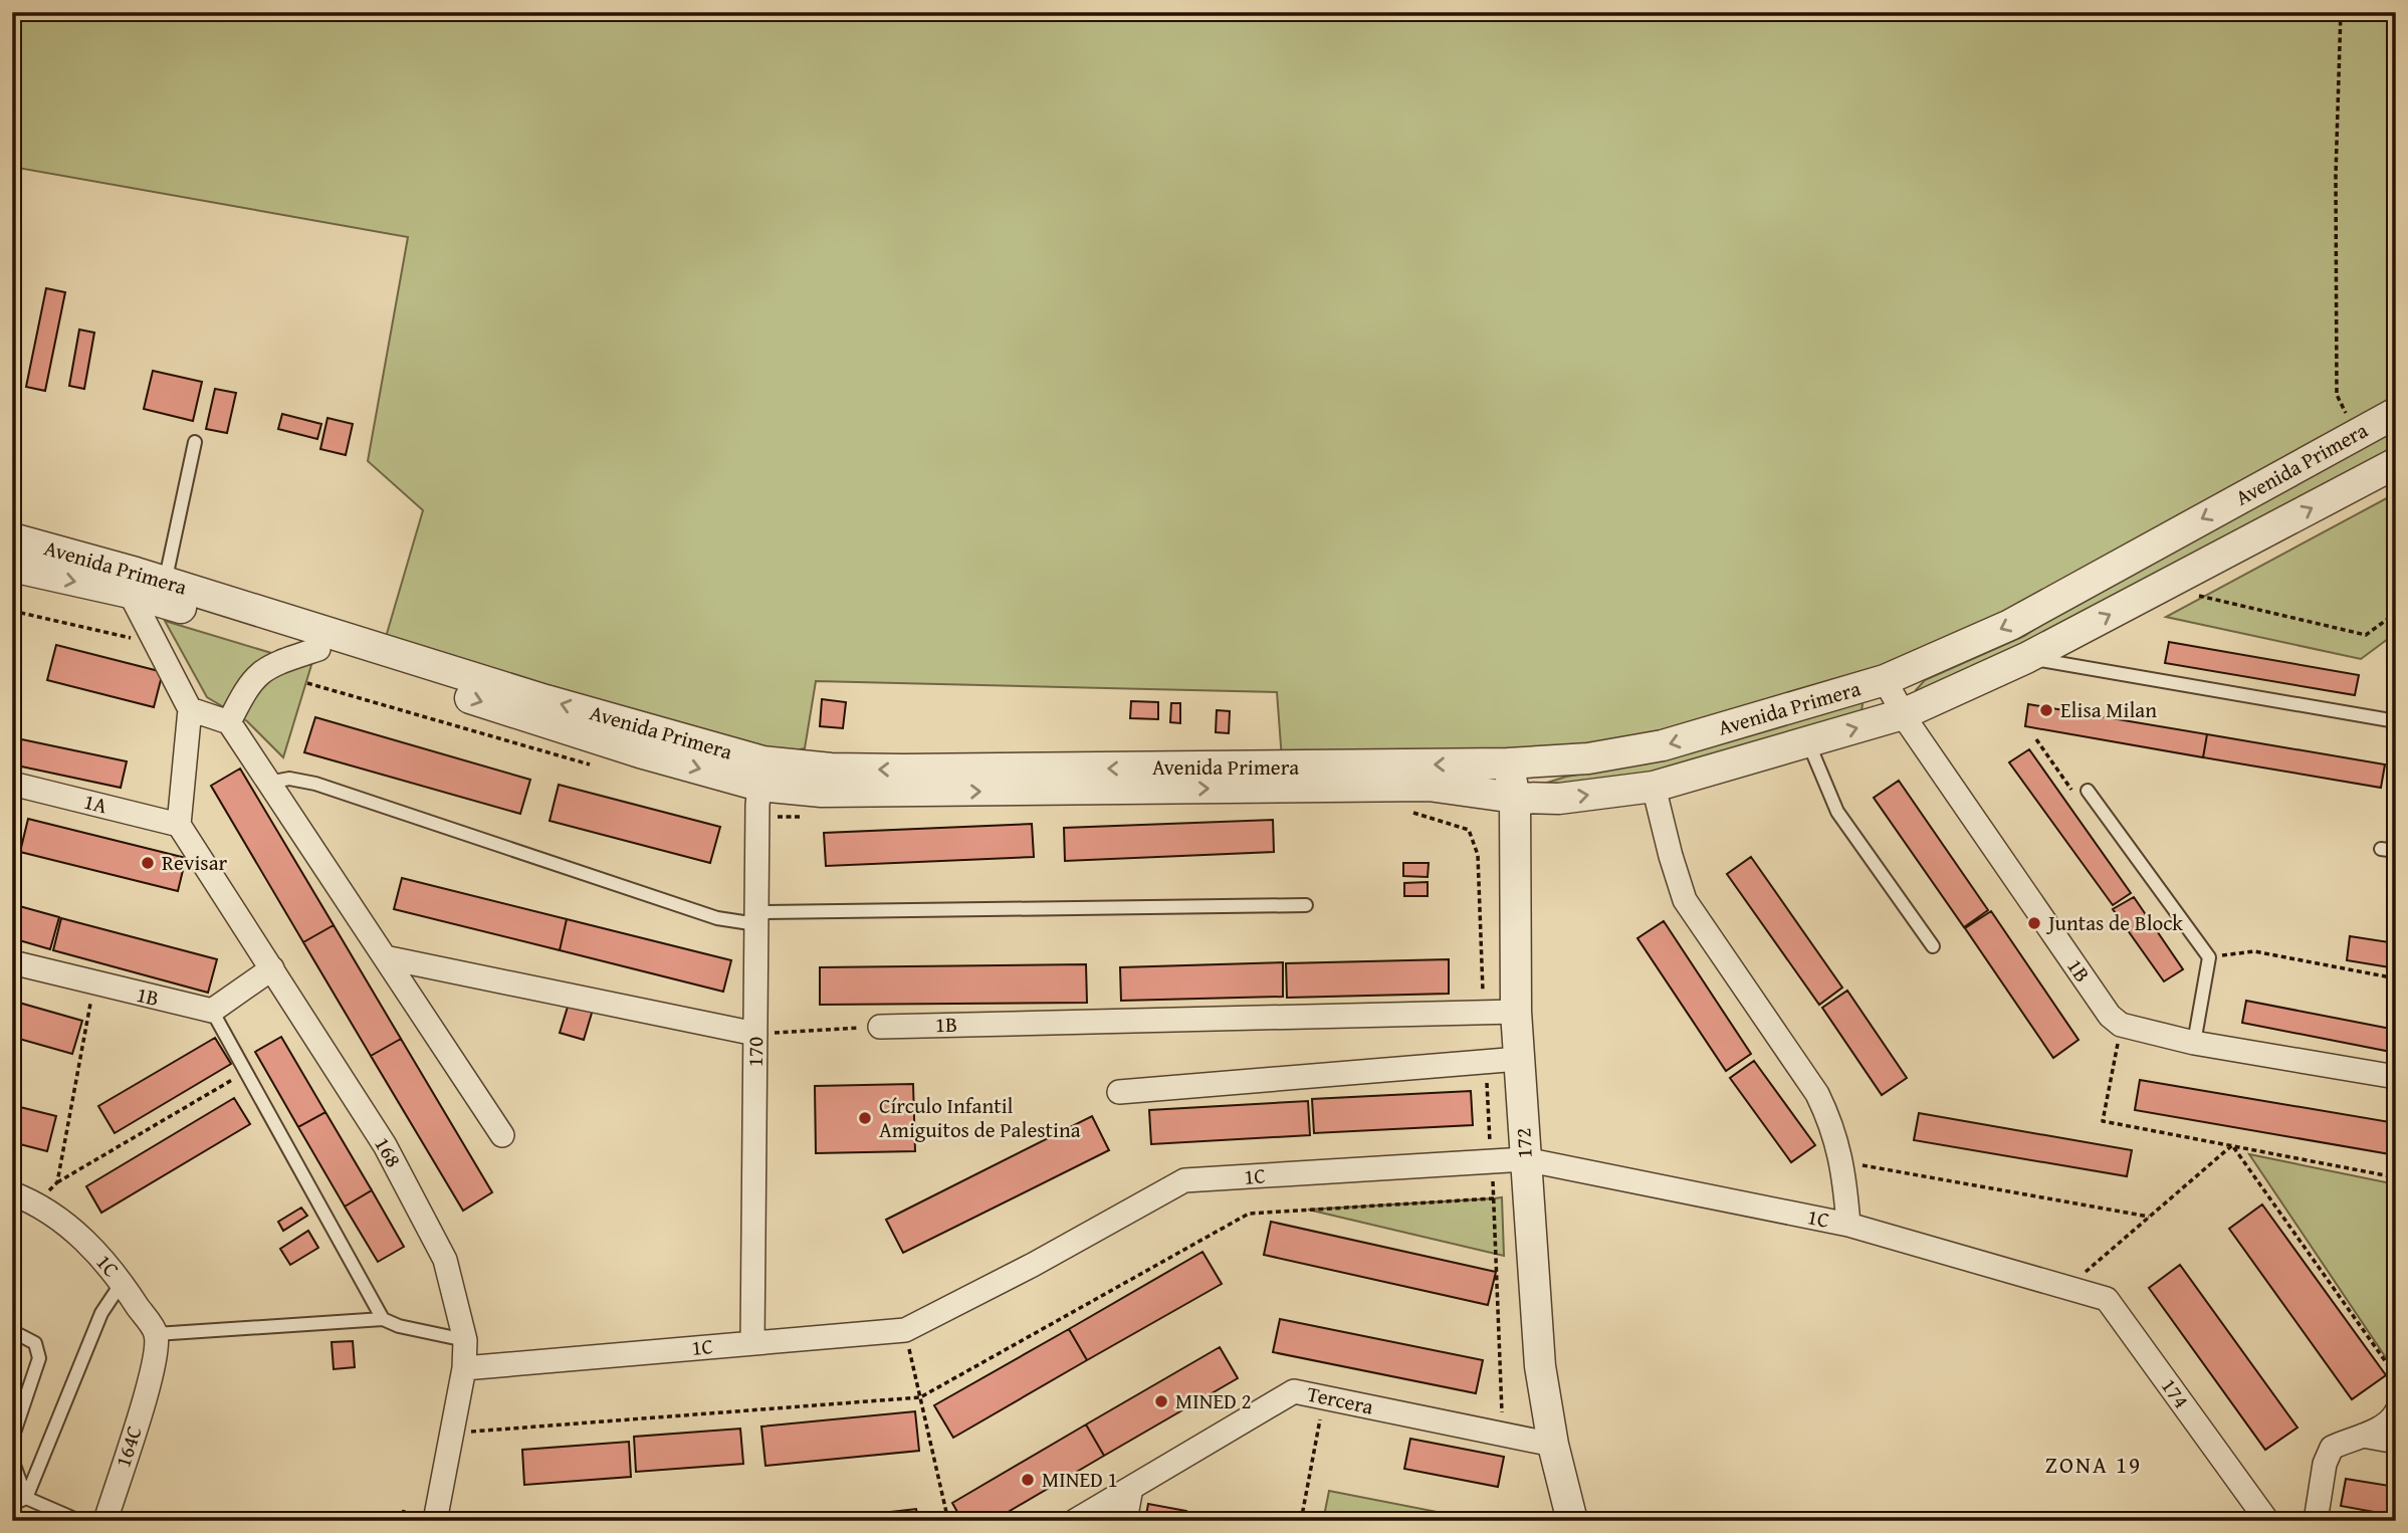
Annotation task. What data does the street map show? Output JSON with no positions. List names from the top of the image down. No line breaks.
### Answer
{"streets":{"street":["Avenida Primera","1A","1B","170","172","168","1C","174","Tercera","164C"]},"crossings":[["Avenida Primera","1B"],["Avenida Primera","170"],["Avenida Primera","172"],["1A","168"],["1B","172"],["170","1C"],["172","1C"],["172","Tercera"],["168","1C"],["1C","174"],["1C","164C"]],"districts":["ZONA 19"],"places":["Elisa Milan","Revisar","Juntas de Block","Círculo Infantil Amiguitos de Palestina","MINED 2","MINED 1"]}
